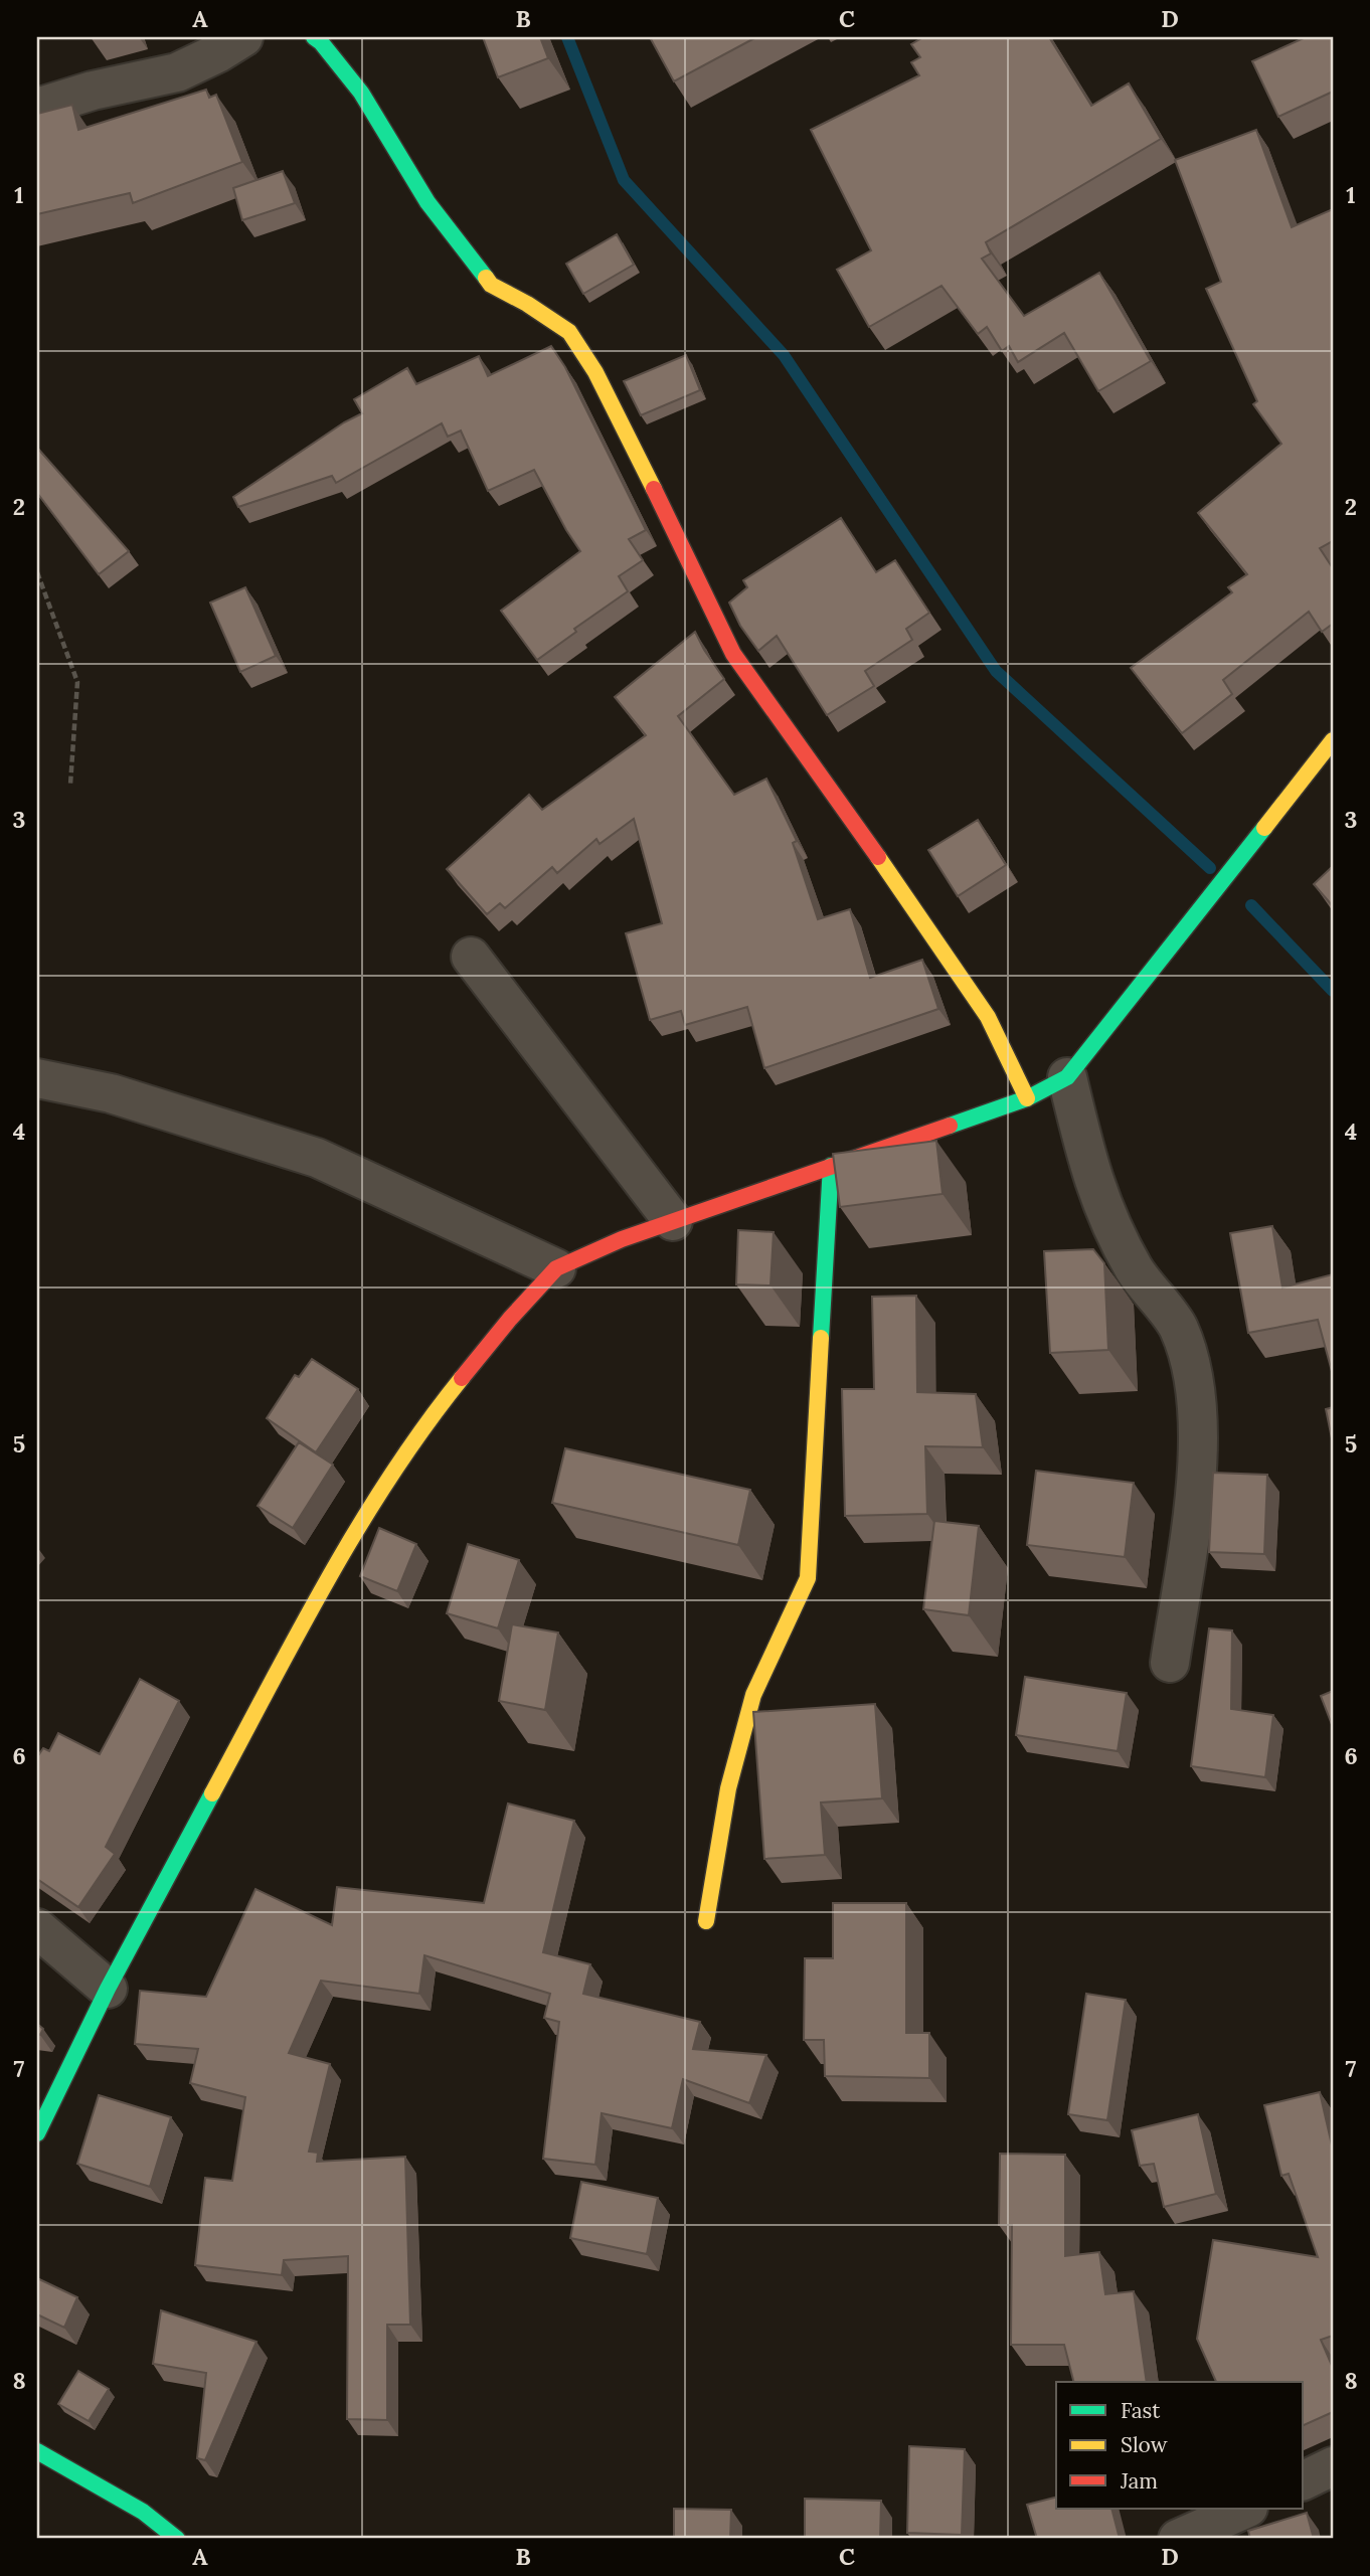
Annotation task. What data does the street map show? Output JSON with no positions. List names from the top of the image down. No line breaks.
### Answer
{"legend":["Fast","Slow","Jam"],"grid":{"columns":["A","B","C","D"],"rows":["1","2","3","4","5","6","7","8"]}}
